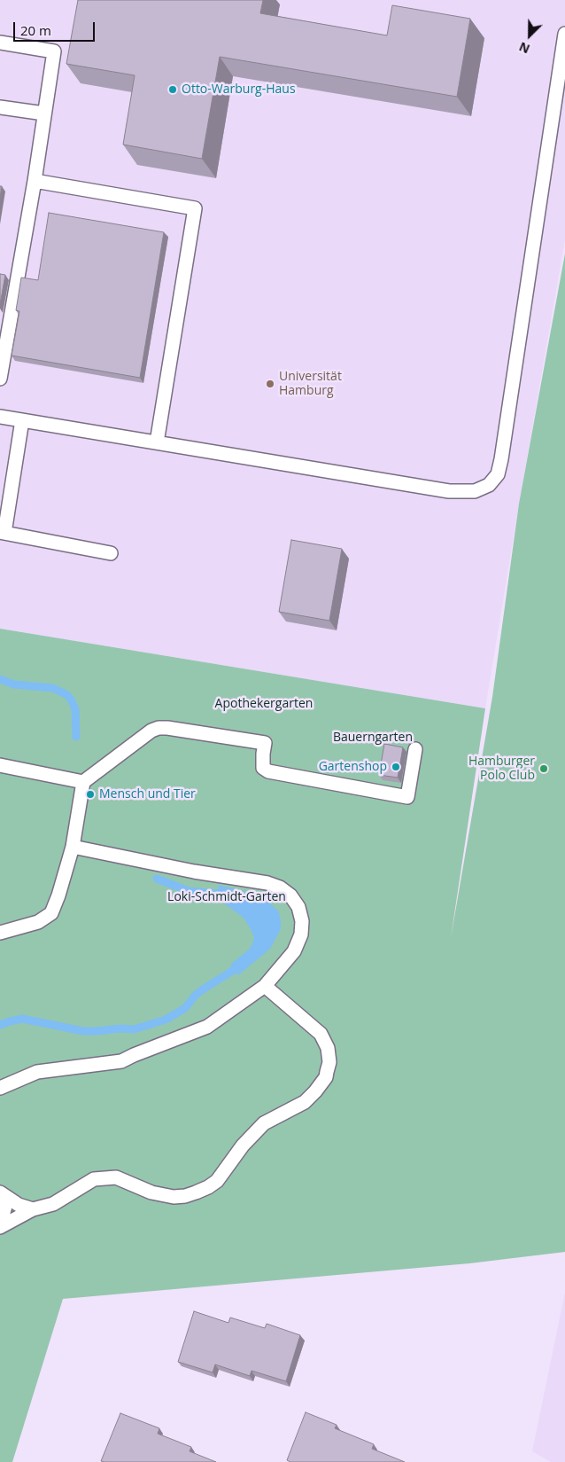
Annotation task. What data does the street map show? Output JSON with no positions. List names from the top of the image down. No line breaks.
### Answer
{"parks":["Apothekergarten","Bauerngarten","Loki-Schmidt-Garten"],"places":["Otto-Warburg-Haus","Universität Hamburg","Gartenshop","Hamburger Polo Club","Mensch und Tier"],"scale_bar":"20 m","north":"bottom left"}
